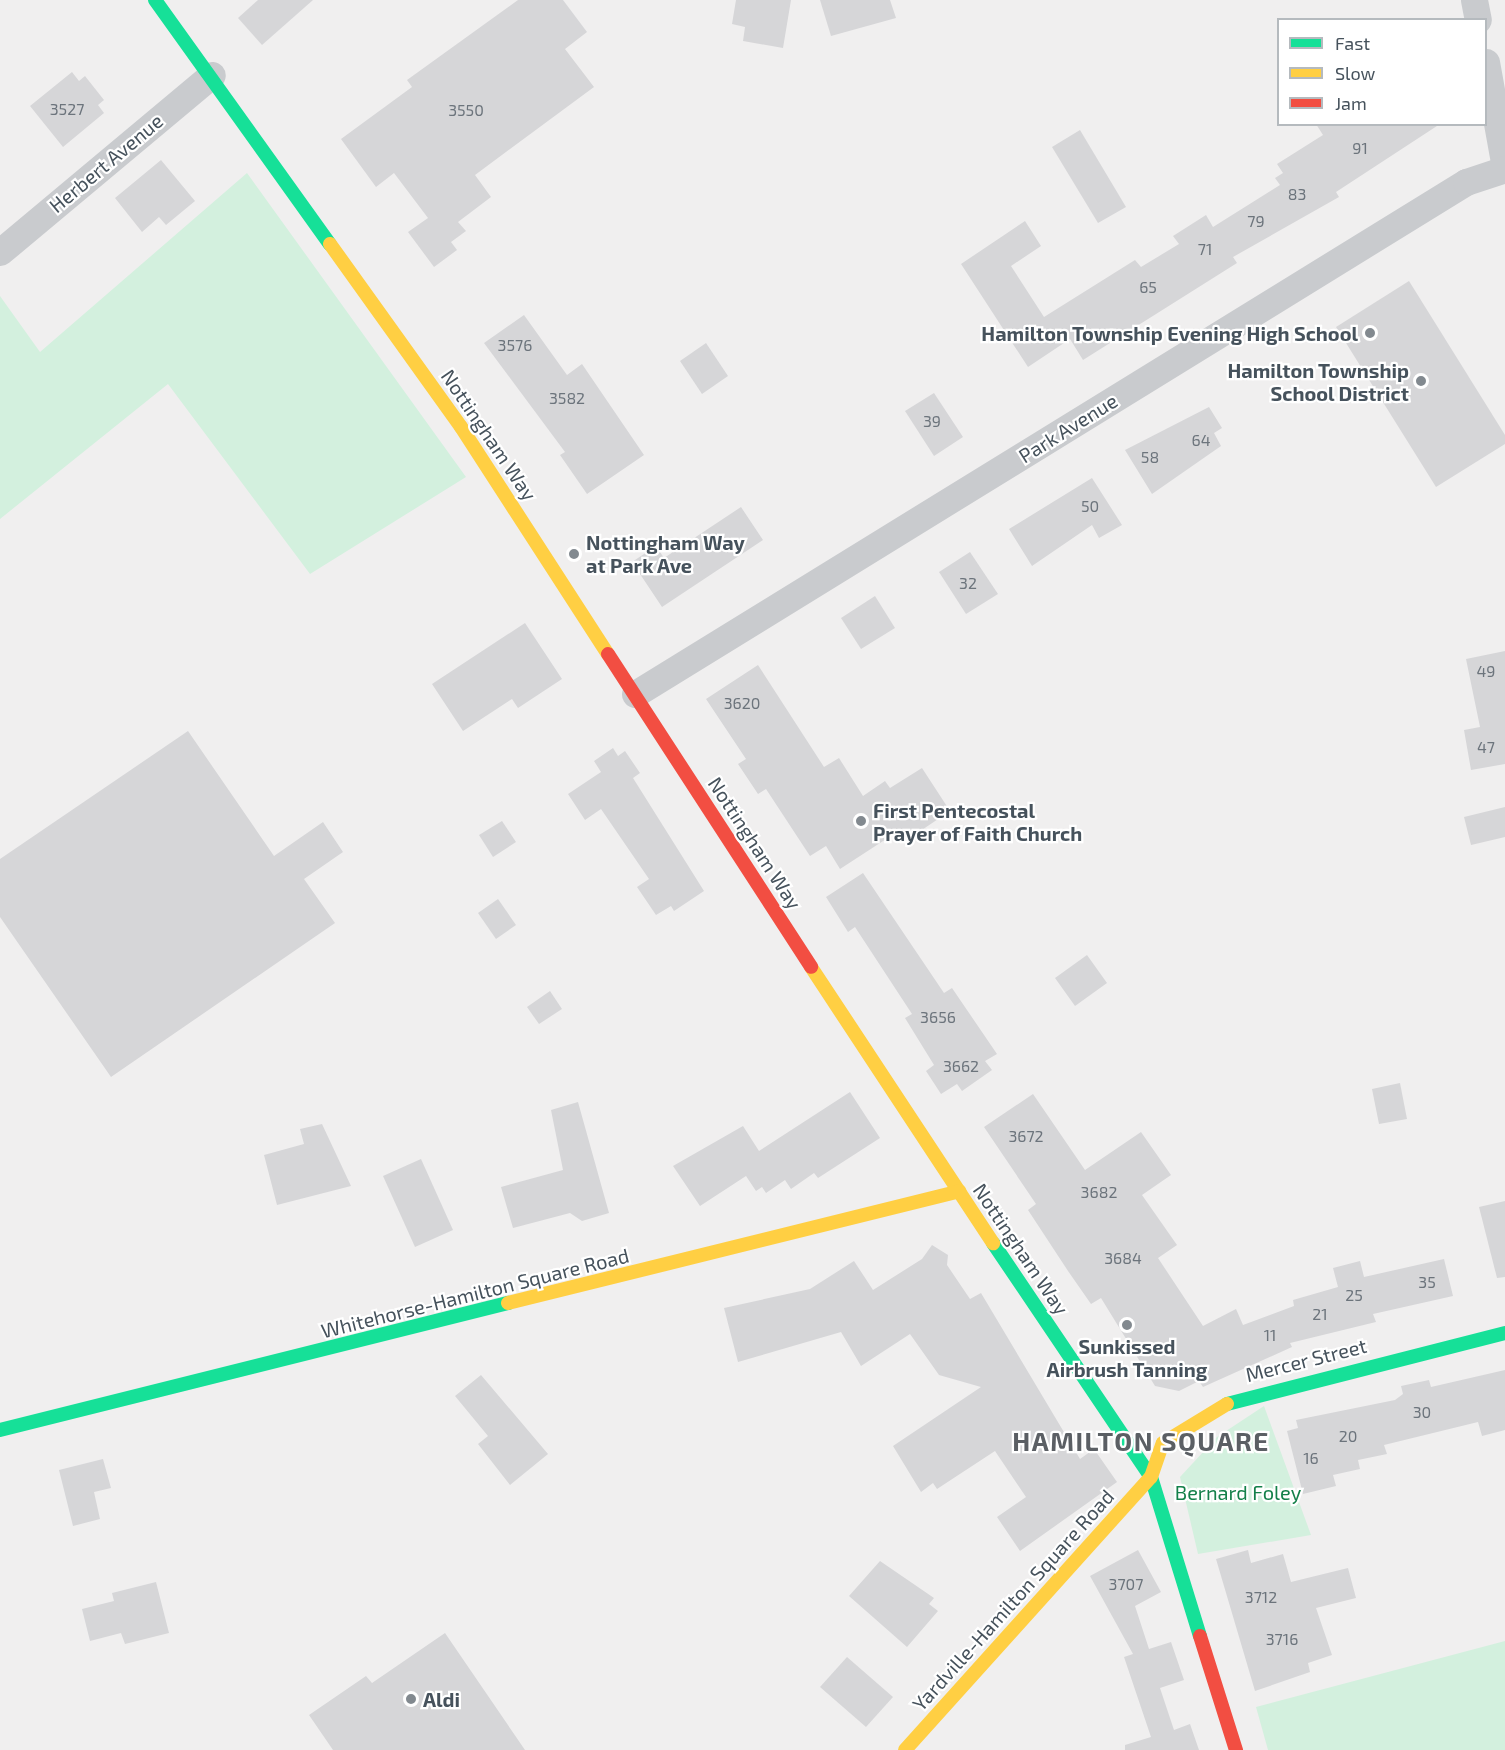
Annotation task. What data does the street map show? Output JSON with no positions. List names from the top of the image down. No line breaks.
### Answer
{"streets":{"street":["Herbert Avenue","Park Avenue","Nottingham Way","Whitehorse-Hamilton Square Road","Mercer Street","Yardville-Hamilton Square Road"]},"crossings":[["Herbert Avenue","Nottingham Way"],["Park Avenue","Nottingham Way"],["Nottingham Way","Whitehorse-Hamilton Square Road"],["Nottingham Way","Mercer Street"],["Nottingham Way","Yardville-Hamilton Square Road"],["Mercer Street","Yardville-Hamilton Square Road"]],"districts":["HAMILTON SQUARE"],"parks":["Bernard Foley"],"places":["Hamilton Township Evening High School","Hamilton Township School District","Nottingham Way at Park Ave","First Pentecostal Prayer of Faith Church","Sunkissed Airbrush Tanning","Aldi"],"house_numbers":["3527","3550","91","83","79","71","65","3576","3582","39","64","58","50","32","49","3620","47","3656","3662","3672","3682","3684","35","25","21","11","30","20","16","3707","3712","3716"],"legend":["Fast","Slow","Jam"]}
